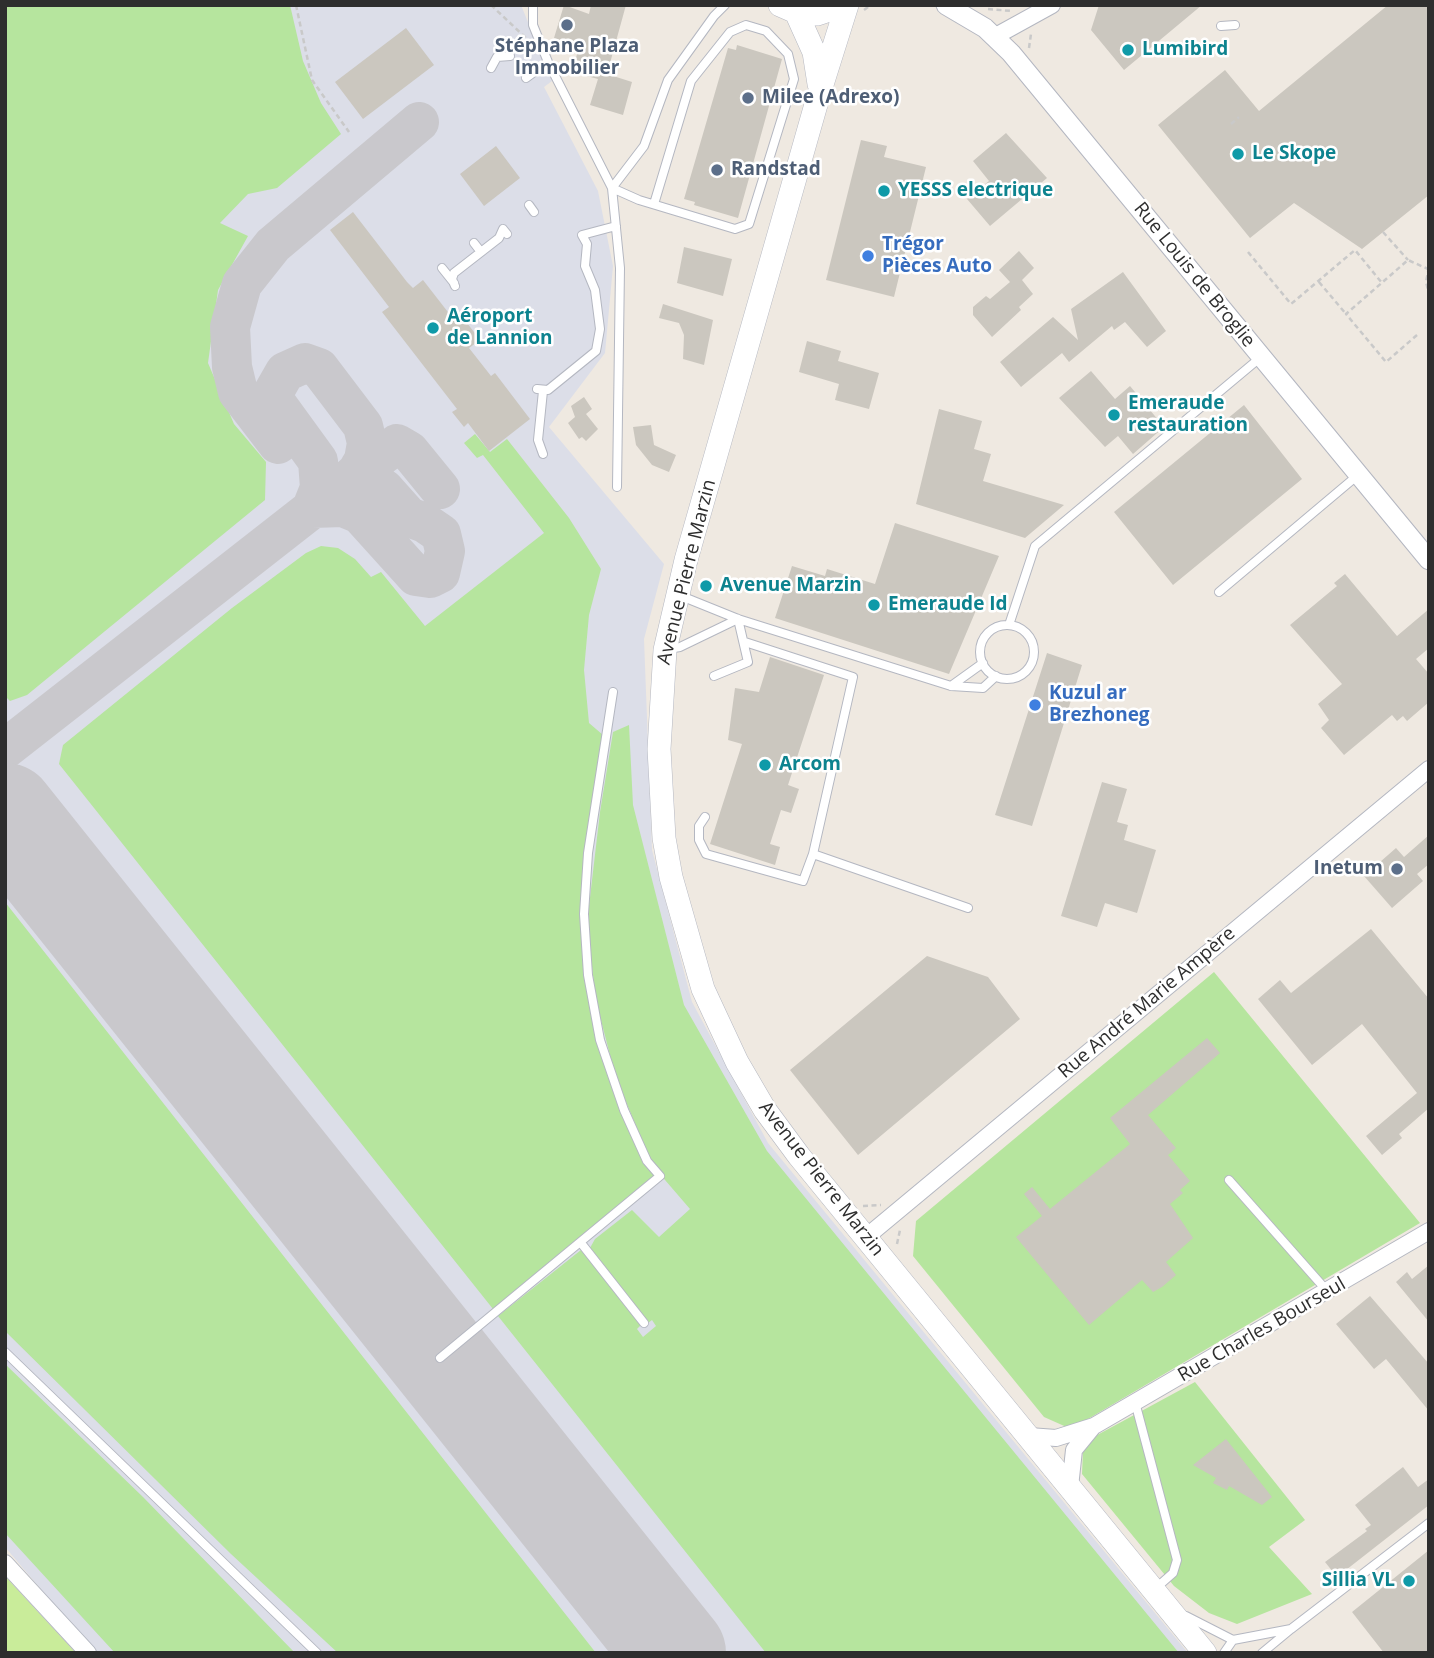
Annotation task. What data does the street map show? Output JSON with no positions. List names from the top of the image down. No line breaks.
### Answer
{"streets":{"main road":["Avenue Pierre Marzin"],"street":["Rue Louis de Broglie","Rue André Marie Ampère","Rue Charles Bourseul"]},"crossings":[["Avenue Pierre Marzin","Rue André Marie Ampère"],["Avenue Pierre Marzin","Rue Charles Bourseul"]],"places":["Stéphane Plaza Immobilier","Lumibird","Milee (Adrexo)","Le Skope","Randstad","YESSS electrique","Trégor Pièces Auto","Aéroport de Lannion","Emeraude restauration","Avenue Marzin","Emeraude Id","Kuzul ar Brezhoneg","Arcom","Inetum","Sillia VL"]}
